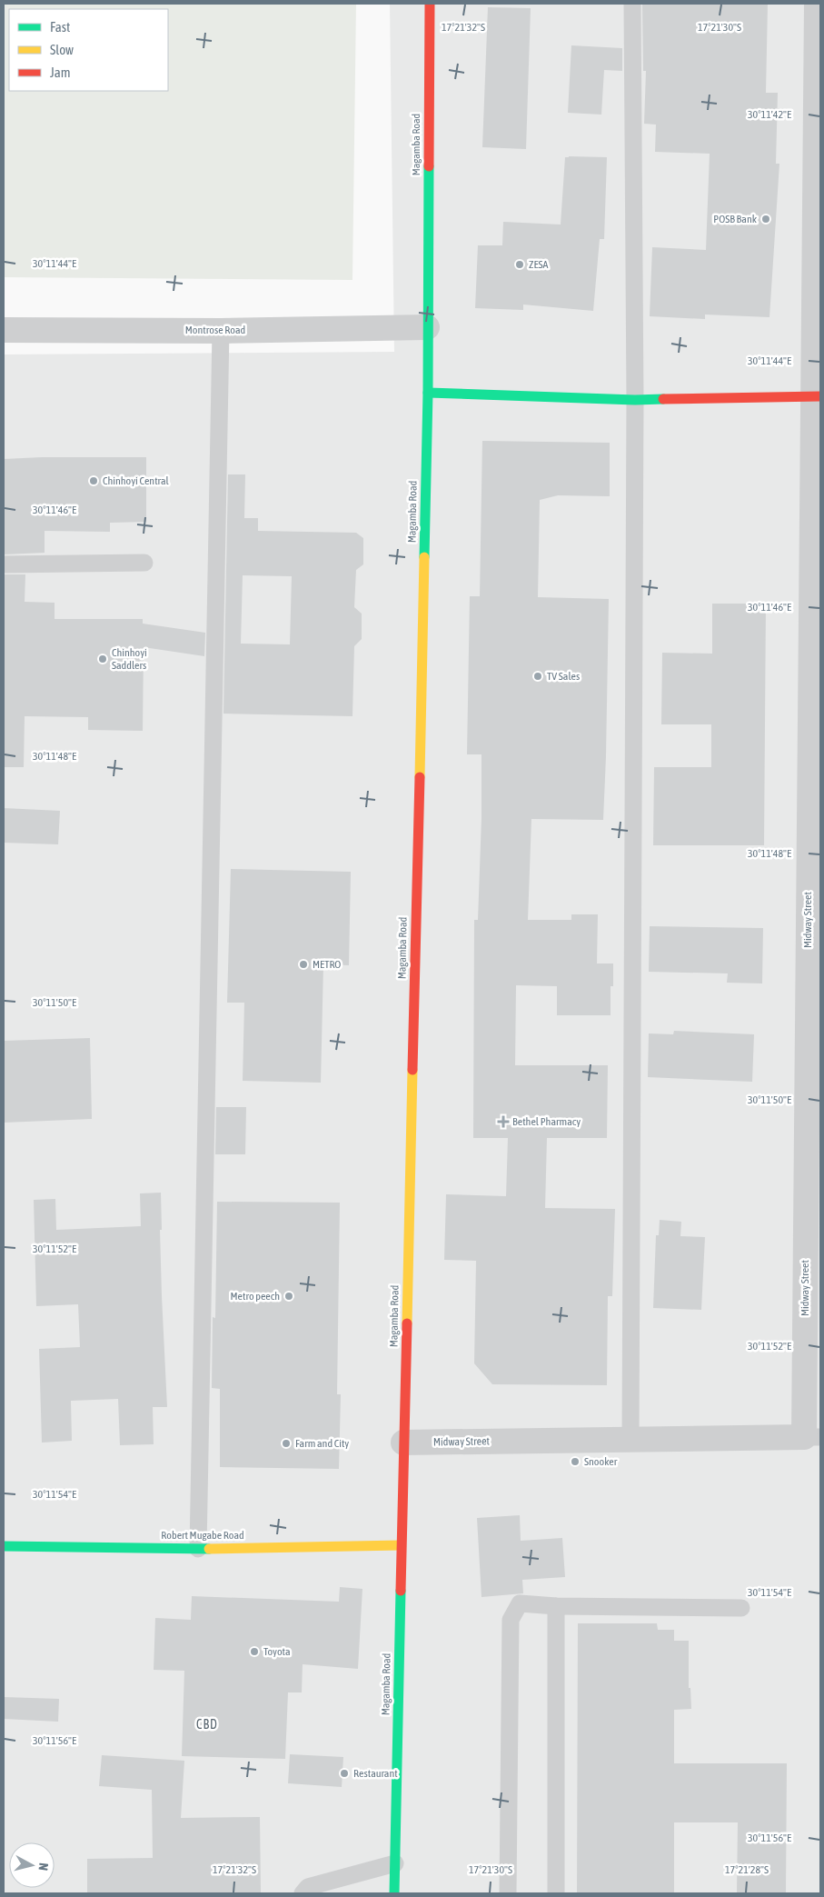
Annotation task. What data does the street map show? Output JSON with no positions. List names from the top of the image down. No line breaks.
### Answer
{"streets":{"main road":["Magamba Road","Robert Mugabe Road"],"street":["Montrose Road","Midway Street"]},"crossings":[["Magamba Road","Montrose Road"],["Magamba Road","Midway Street"],["Magamba Road","Robert Mugabe Road"]],"districts":["CBD"],"places":{"other":["POSB Bank","ZESA","Chinhoyi Central","Chinhoyi Saddlers","TV Sales","METRO","Metro peech","Farm and City","Snooker","Toyota","Restaurant"],"health":["Bethel Pharmacy"]},"legend":["Fast","Slow","Jam"],"north":"right","coordinates":["17°21'32\"S","17°21'30\"S","30°11'42\"E","30°11'44\"E","30°11'46\"E","30°11'48\"E","30°11'50\"E","30°11'52\"E","30°11'54\"E","30°11'56\"E","17°21'28\"S"]}
